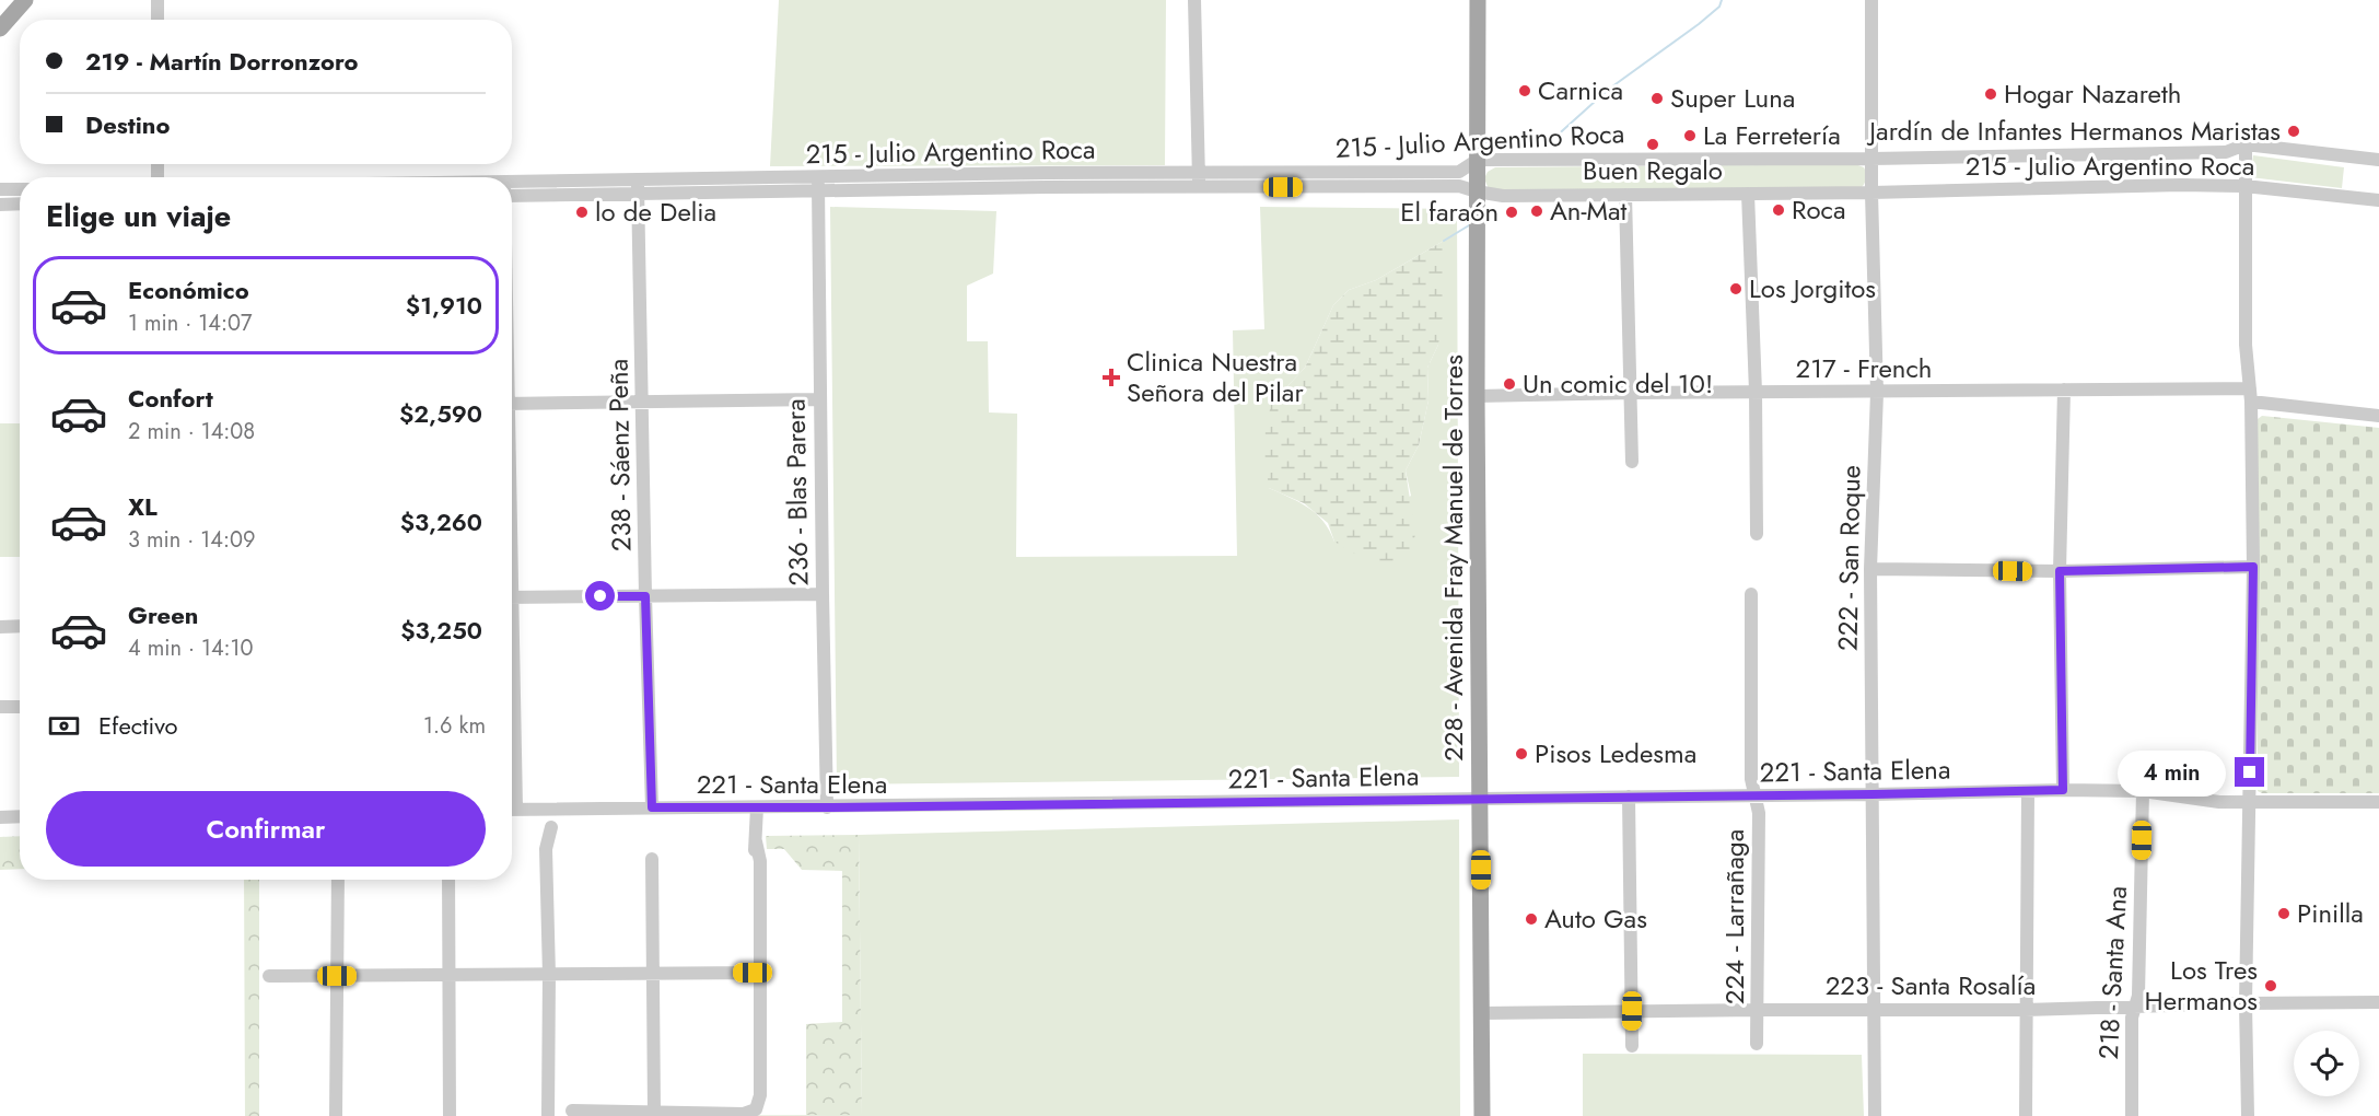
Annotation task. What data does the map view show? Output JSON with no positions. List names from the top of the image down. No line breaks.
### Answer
{"streets":{"main road":["228 - Avenida Fray Manuel de Torres"],"street":["215 - Julio Argentino Roca","217 - French","238 - Sáenz Peña","236 - Blas Parera","222 - San Roque","221 - Santa Elena","224 - Larrañaga","218 - Santa Ana","223 - Santa Rosalía"]},"crossings":[["215 - Julio Argentino Roca","238 - Sáenz Peña"],["215 - Julio Argentino Roca","236 - Blas Parera"],["215 - Julio Argentino Roca","228 - Avenida Fray Manuel de Torres"],["215 - Julio Argentino Roca","222 - San Roque"],["217 - French","228 - Avenida Fray Manuel de Torres"],["217 - French","222 - San Roque"],["238 - Sáenz Peña","221 - Santa Elena"],["236 - Blas Parera","221 - Santa Elena"],["228 - Avenida Fray Manuel de Torres","221 - Santa Elena"],["228 - Avenida Fray Manuel de Torres","223 - Santa Rosalía"],["222 - San Roque","221 - Santa Elena"],["222 - San Roque","223 - Santa Rosalía"],["221 - Santa Elena","224 - Larrañaga"],["221 - Santa Elena","218 - Santa Ana"],["224 - Larrañaga","223 - Santa Rosalía"],["218 - Santa Ana","223 - Santa Rosalía"]],"places":{"other":["Carnica","Hogar Nazareth","Super Luna","Jardín de Infantes Hermanos Maristas","La Ferretería","Buen Regalo","Roca","An-Mat","lo de Delia","El faraón","Los Jorgitos","Un comic del 10!","Pisos Ledesma","Pinilla","Auto Gas","Los Tres Hermanos"],"health":["Clinica Nuestra Señora del Pilar"]},"page":{"banner":["219 - Martín Dorronzoro","Destino"],"heading":"Elige un viaje","list":[{"name":"Económico","note":"1 min · 14:07","value":"$1,910"},{"name":"Confort","note":"2 min · 14:08","value":"$2,590"},{"name":"XL","note":"3 min · 14:09","value":"$3,260"},{"name":"Green","note":"4 min · 14:10","value":"$3,250"}],"pay":["Efectivo","1.6 km"],"bubble":"4 min","buttons":"Confirmar"}}
